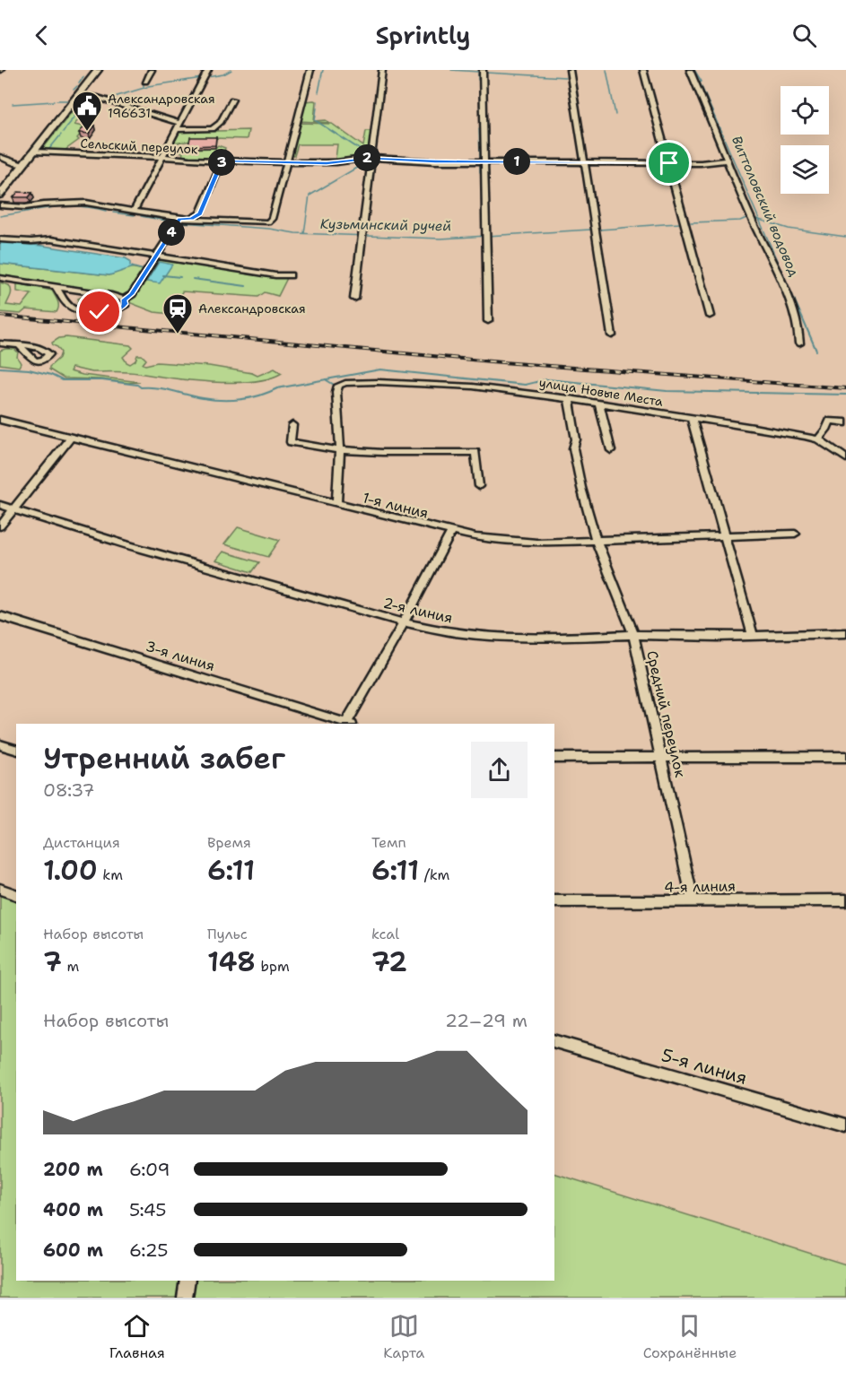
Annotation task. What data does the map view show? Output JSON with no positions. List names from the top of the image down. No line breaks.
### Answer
{"streets":{"street":["Сельский переулок","улица Новые Места","1-я линия","2-я линия","3-я линия","Средний переулок","4-я линия","5-я линия"]},"crossings":[["улица Новые Места","Средний переулок"],["1-я линия","Средний переулок"],["2-я линия","Средний переулок"],["Средний переулок","4-я линия"]],"water":["Виттоловский водовод","Кузьминский ручей"],"places":{"public building":["Александровская 196631"],"station":["Александровская"]},"page":{"header":"Sprintly","pins":["2","1","3","4"],"heading":["Утренний забег","08:37"],"stats":[["Дистанция","1.00 km"],["Время","6:11"],["Темп","6:11 /km"],["Набор высоты","7 m"],["Пульс","148 bpm"],["kcal","72"]],"chart":["Набор высоты","22–29 m"],"list":[{"name":"200 m","note":"6:09"},{"name":"400 m","note":"5:45"},{"name":"600 m","note":"6:25"}],"tabs":["Главная","Карта","Сохранённые"]}}
